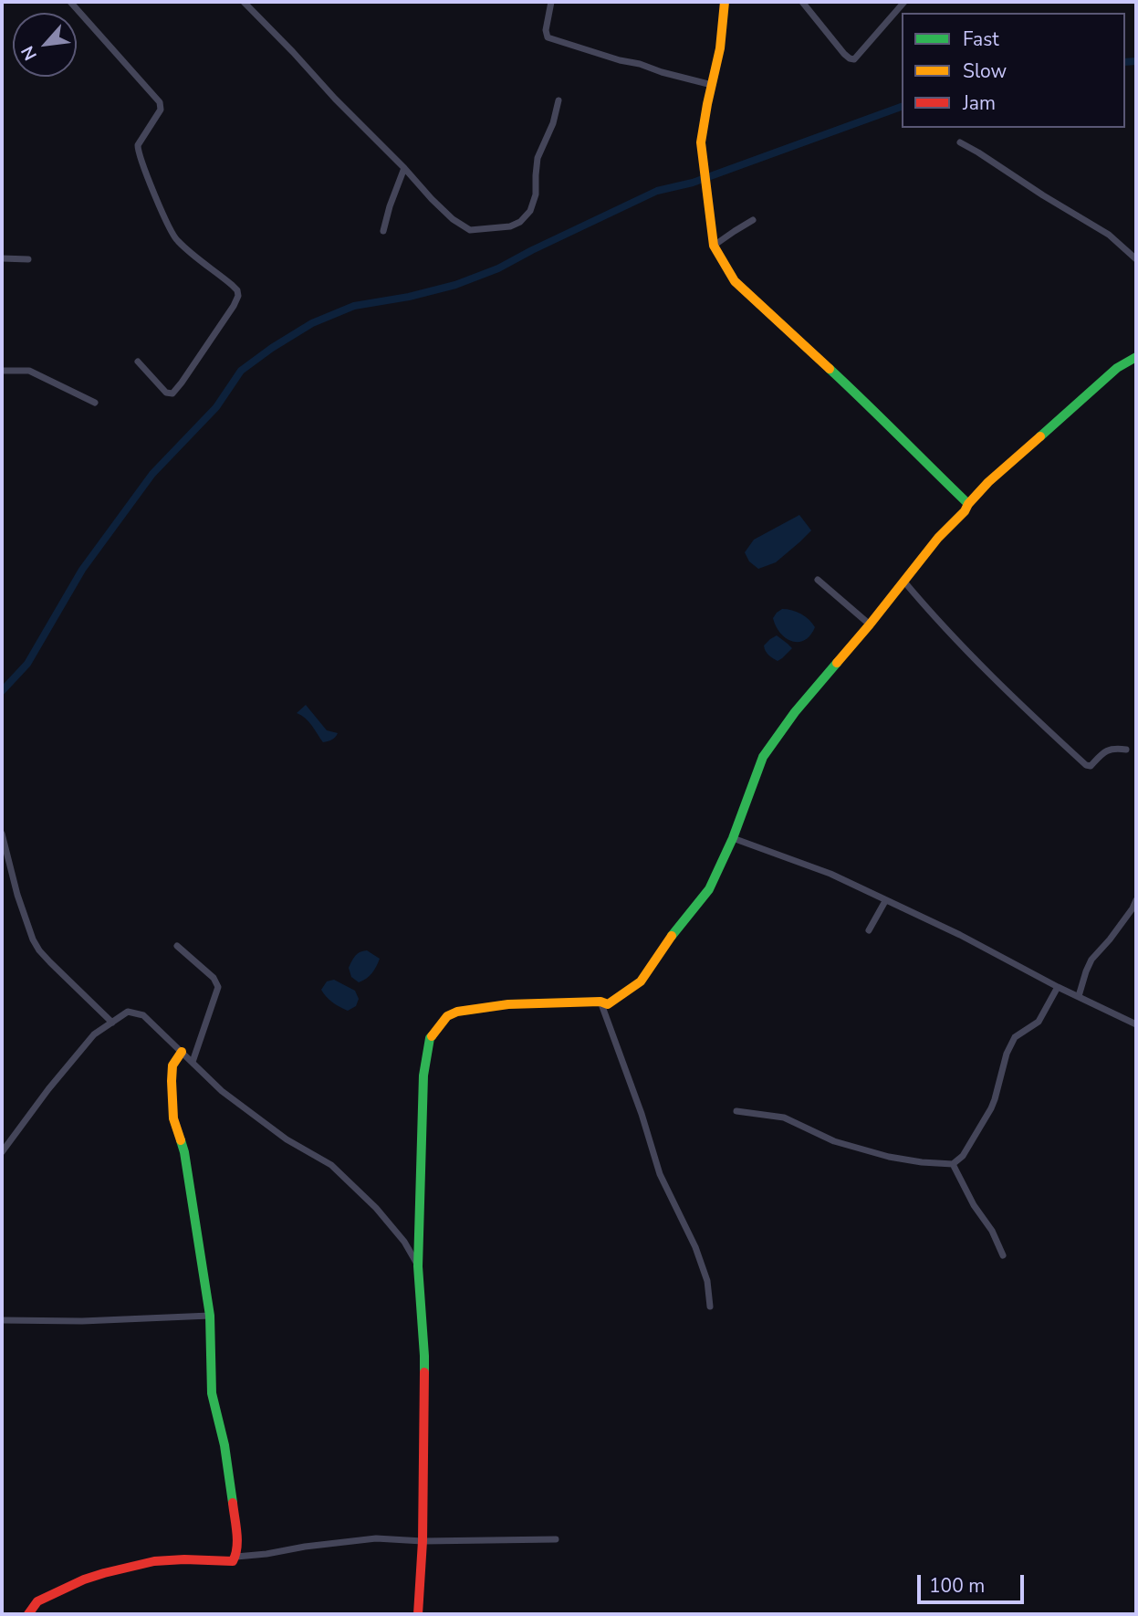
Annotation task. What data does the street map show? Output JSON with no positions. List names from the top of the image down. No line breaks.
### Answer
{"legend":["Fast","Slow","Jam"],"scale_bar":"100 m","north":"bottom left"}
